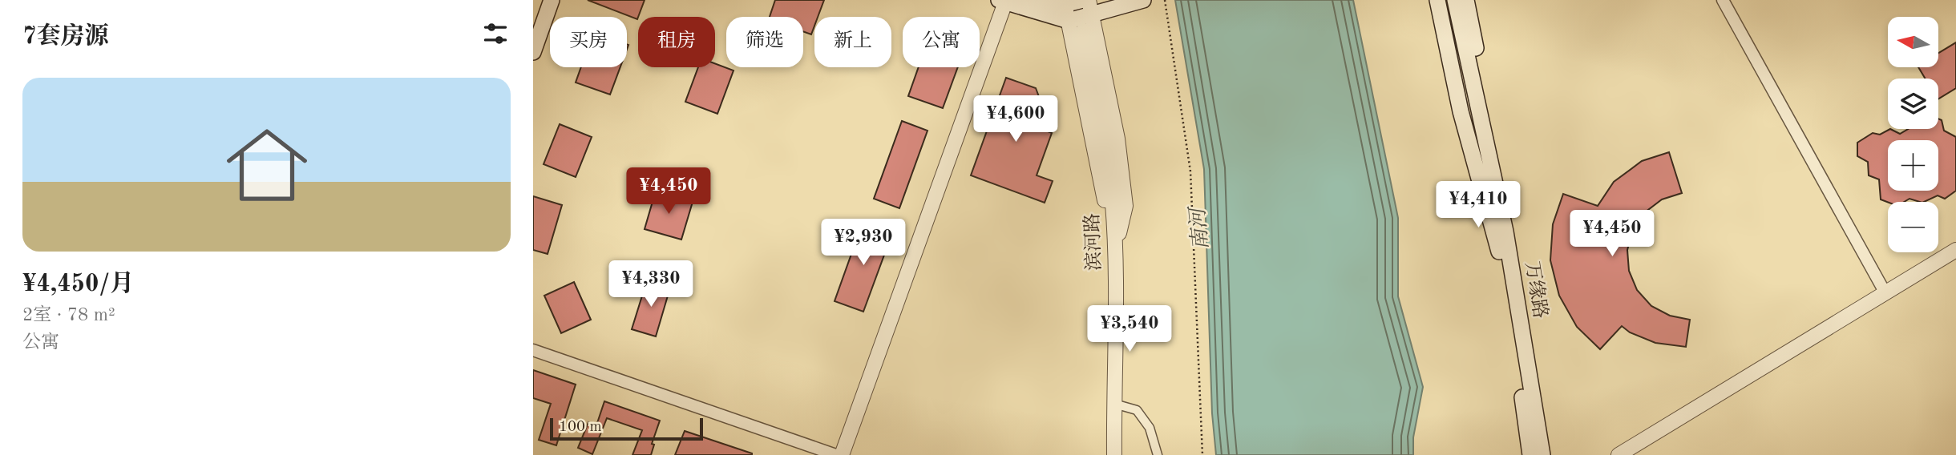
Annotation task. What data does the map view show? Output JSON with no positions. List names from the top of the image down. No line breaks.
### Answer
{"streets":{"main road":["万缘路"],"street":["滨河路"]},"water":["南河"],"scale_bar":"100 m","north":"left","page":{"heading":"7套房源","map_buttons":["+","−"],"chip":["买房","租房","筛选","新上","公寓"],"list":[{"name":"¥4,450/月","note":"2室 · 78 m² · 公寓"}],"price":["¥4,600","¥4,450","¥4,410","¥4,450","¥2,930","¥4,330","¥3,540"],"scale":"100 m"}}
